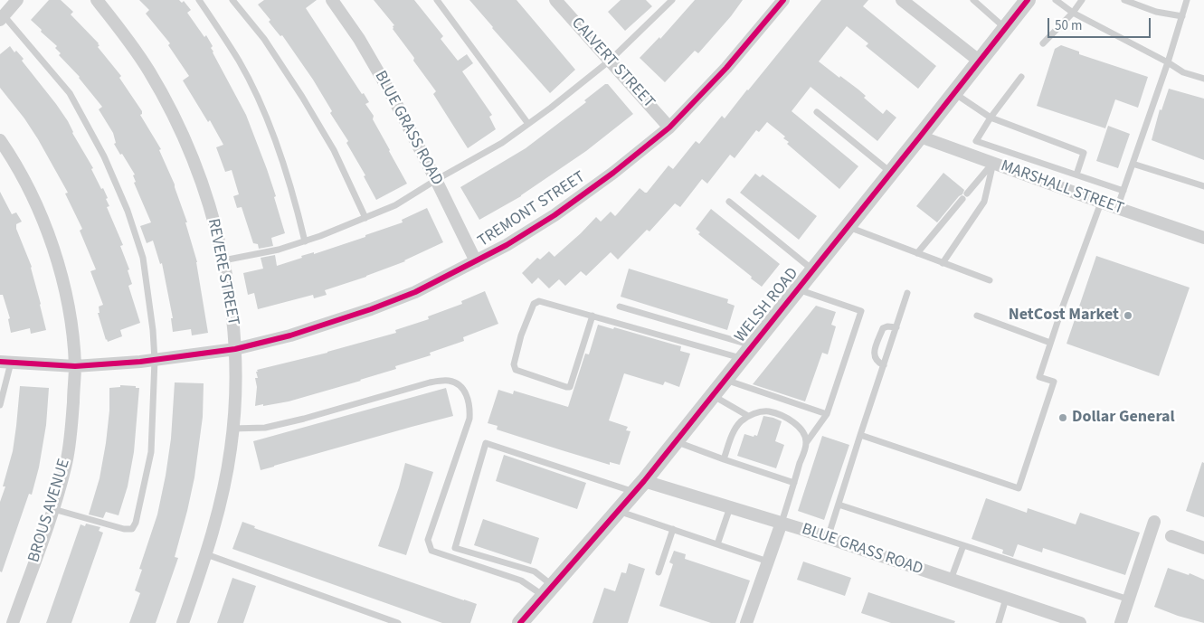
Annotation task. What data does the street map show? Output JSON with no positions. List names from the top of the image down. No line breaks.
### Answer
{"streets":{"street":["CALVERT STREET","BLUE GRASS ROAD","MARSHALL STREET","TREMONT STREET","REVERE STREET","WELSH ROAD","BROUS AVENUE"]},"crossings":[["CALVERT STREET","TREMONT STREET"],["BLUE GRASS ROAD","TREMONT STREET"],["BLUE GRASS ROAD","WELSH ROAD"],["MARSHALL STREET","WELSH ROAD"],["TREMONT STREET","REVERE STREET"],["TREMONT STREET","BROUS AVENUE"]],"places":["NetCost Market","Dollar General"],"scale_bar":"50 m"}
